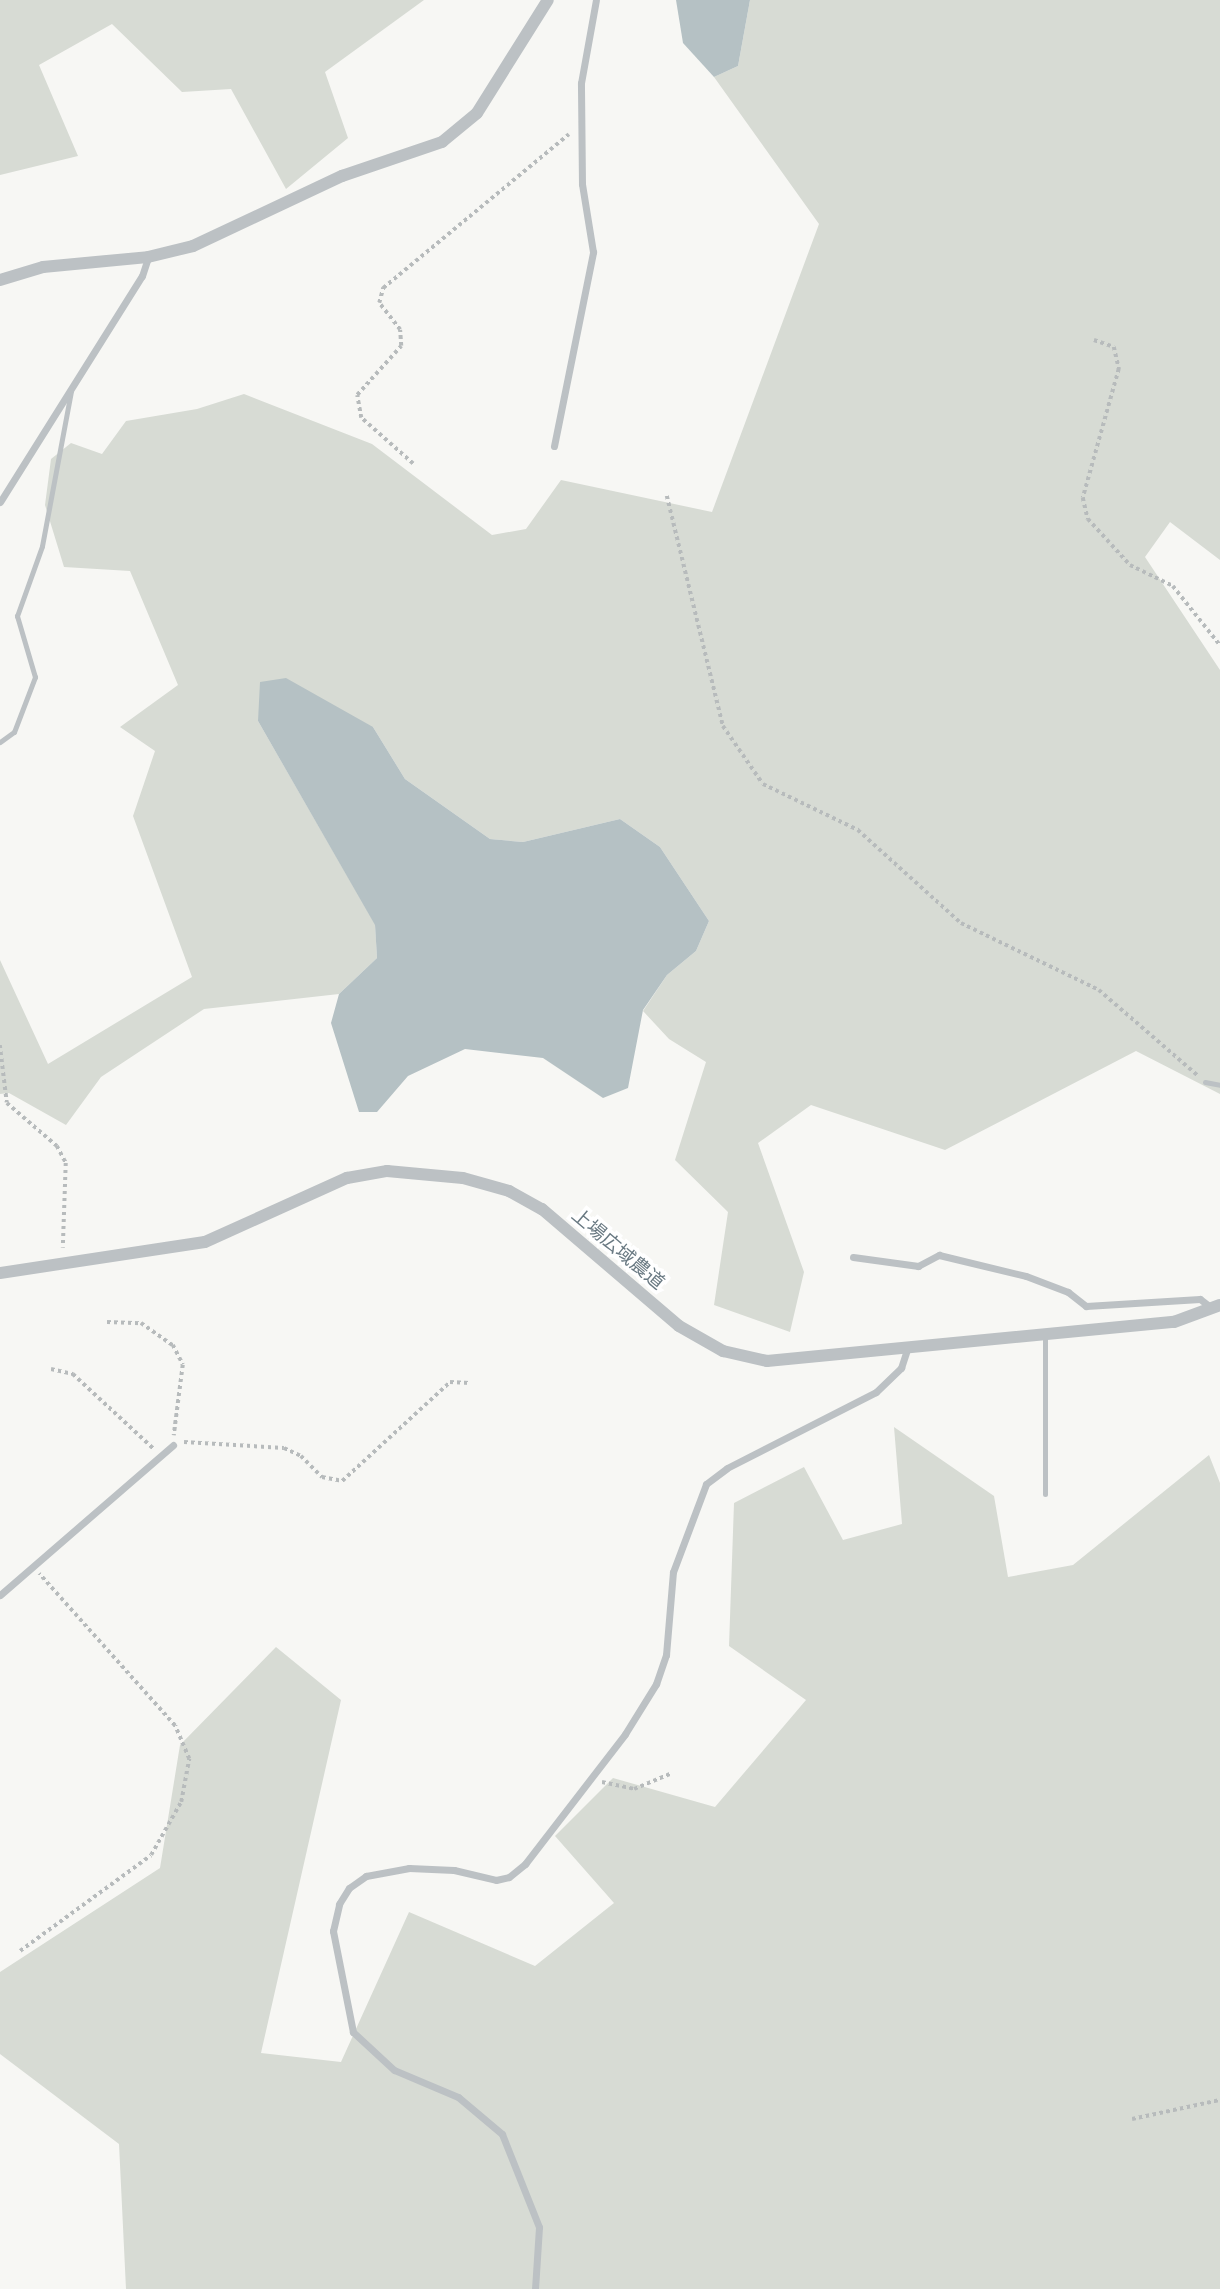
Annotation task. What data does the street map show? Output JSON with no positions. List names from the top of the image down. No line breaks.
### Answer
{"streets":{"street":["上場広域農道"]}}
